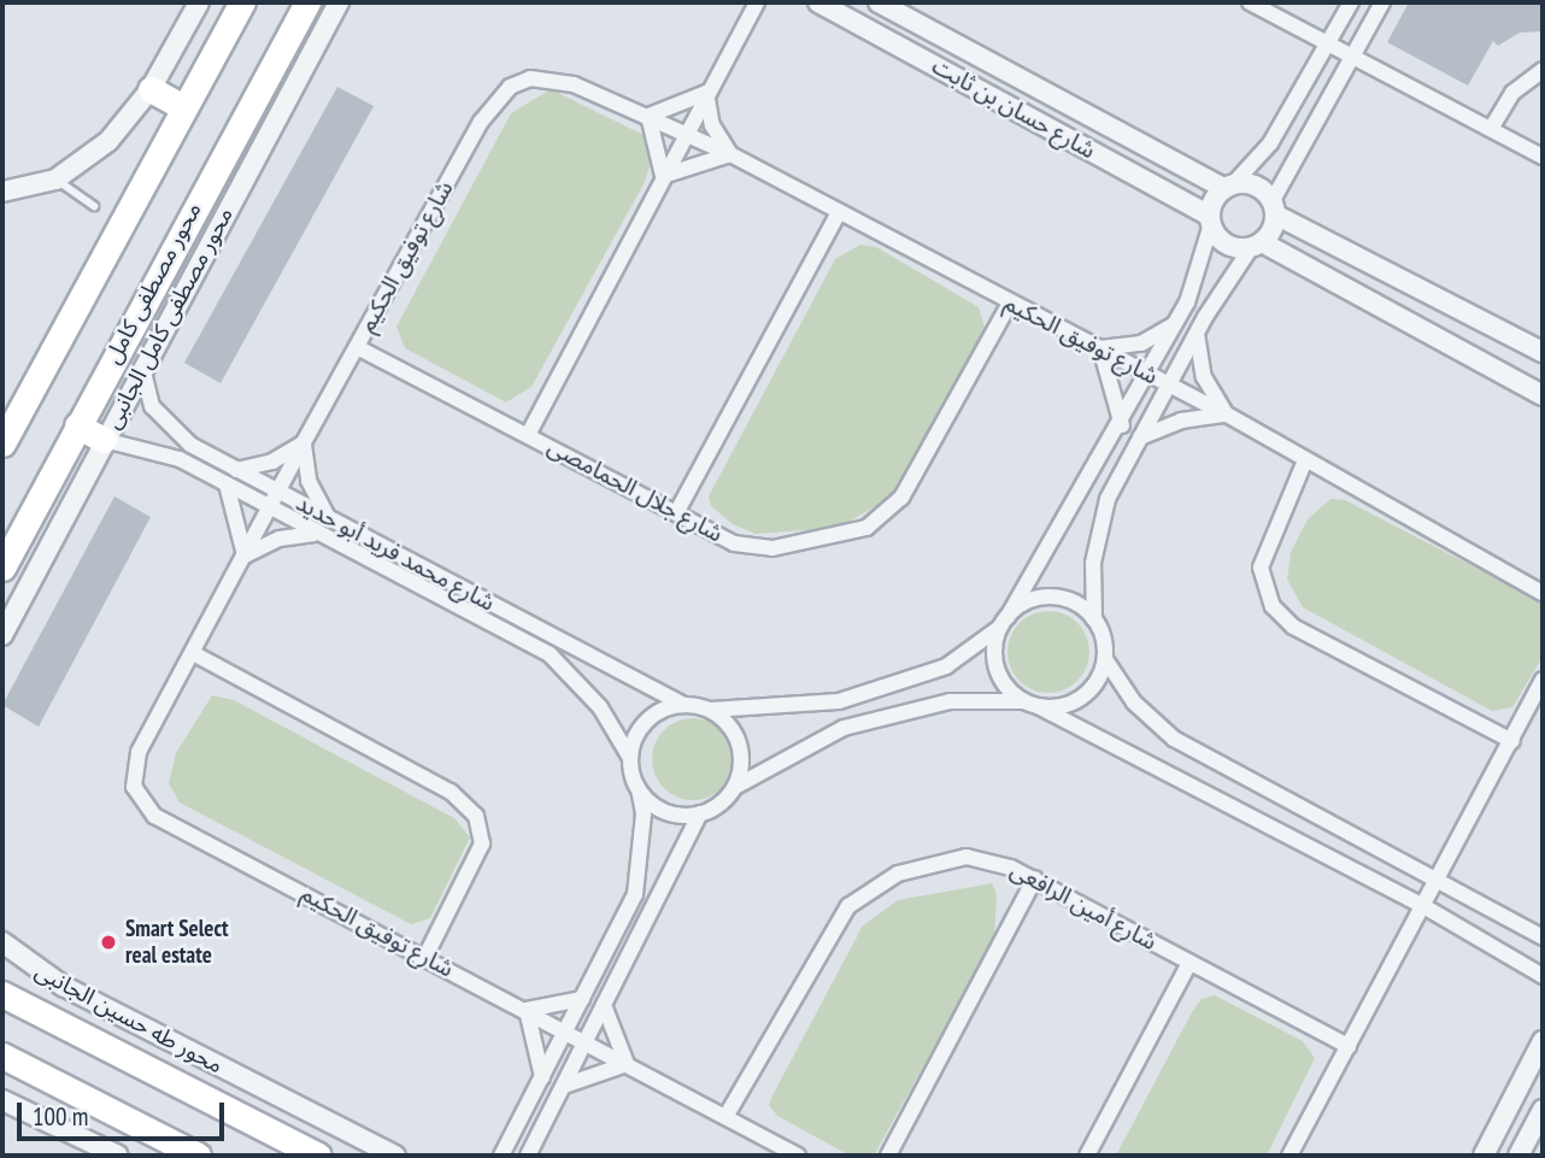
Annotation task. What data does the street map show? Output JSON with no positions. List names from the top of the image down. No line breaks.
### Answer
{"streets":{"main road":["محور مصطفى كامل"],"street":["شارع حسان بن ثابت","شارع توفيق الحكيم","محور مصطفى كامل الجانبى","شارع جلال الحمامصى","شارع محمد فريد أبو حديد","شارع أمين الرافعى","محور طه حسين الجانبى"]},"crossings":[["شارع توفيق الحكيم","شارع جلال الحمامصى"],["شارع توفيق الحكيم","شارع محمد فريد أبو حديد"],["شارع توفيق الحكيم","شارع أمين الرافعى"],["محور مصطفى كامل الجانبى","شارع محمد فريد أبو حديد"]],"places":["Smart Select real estate"],"scale_bar":"100 m"}
